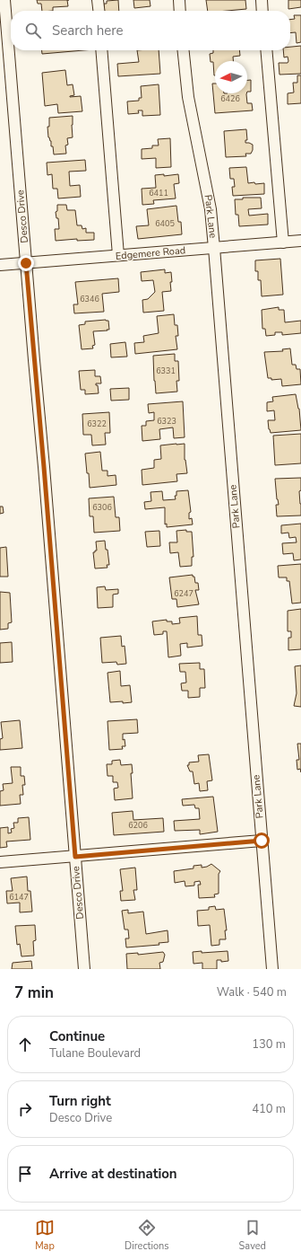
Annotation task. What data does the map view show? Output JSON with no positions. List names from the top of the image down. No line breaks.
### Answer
{"streets":{"street":["Desco Drive","Park Lane","Edgemere Road"]},"crossings":[["Desco Drive","Edgemere Road"],["Park Lane","Edgemere Road"]],"house_numbers":["6426","6411","6405","6346","6331","6323","6322","6306","6247","6206","6147"],"north":"left","page":{"search":"Search here","heading":["7 min","Walk · 540 m"],"list":[["Continue","Tulane Boulevard","130 m"],["Turn right","Desco Drive","410 m"],"Arrive at destination"],"nav":["Map","Directions","Saved"]}}
